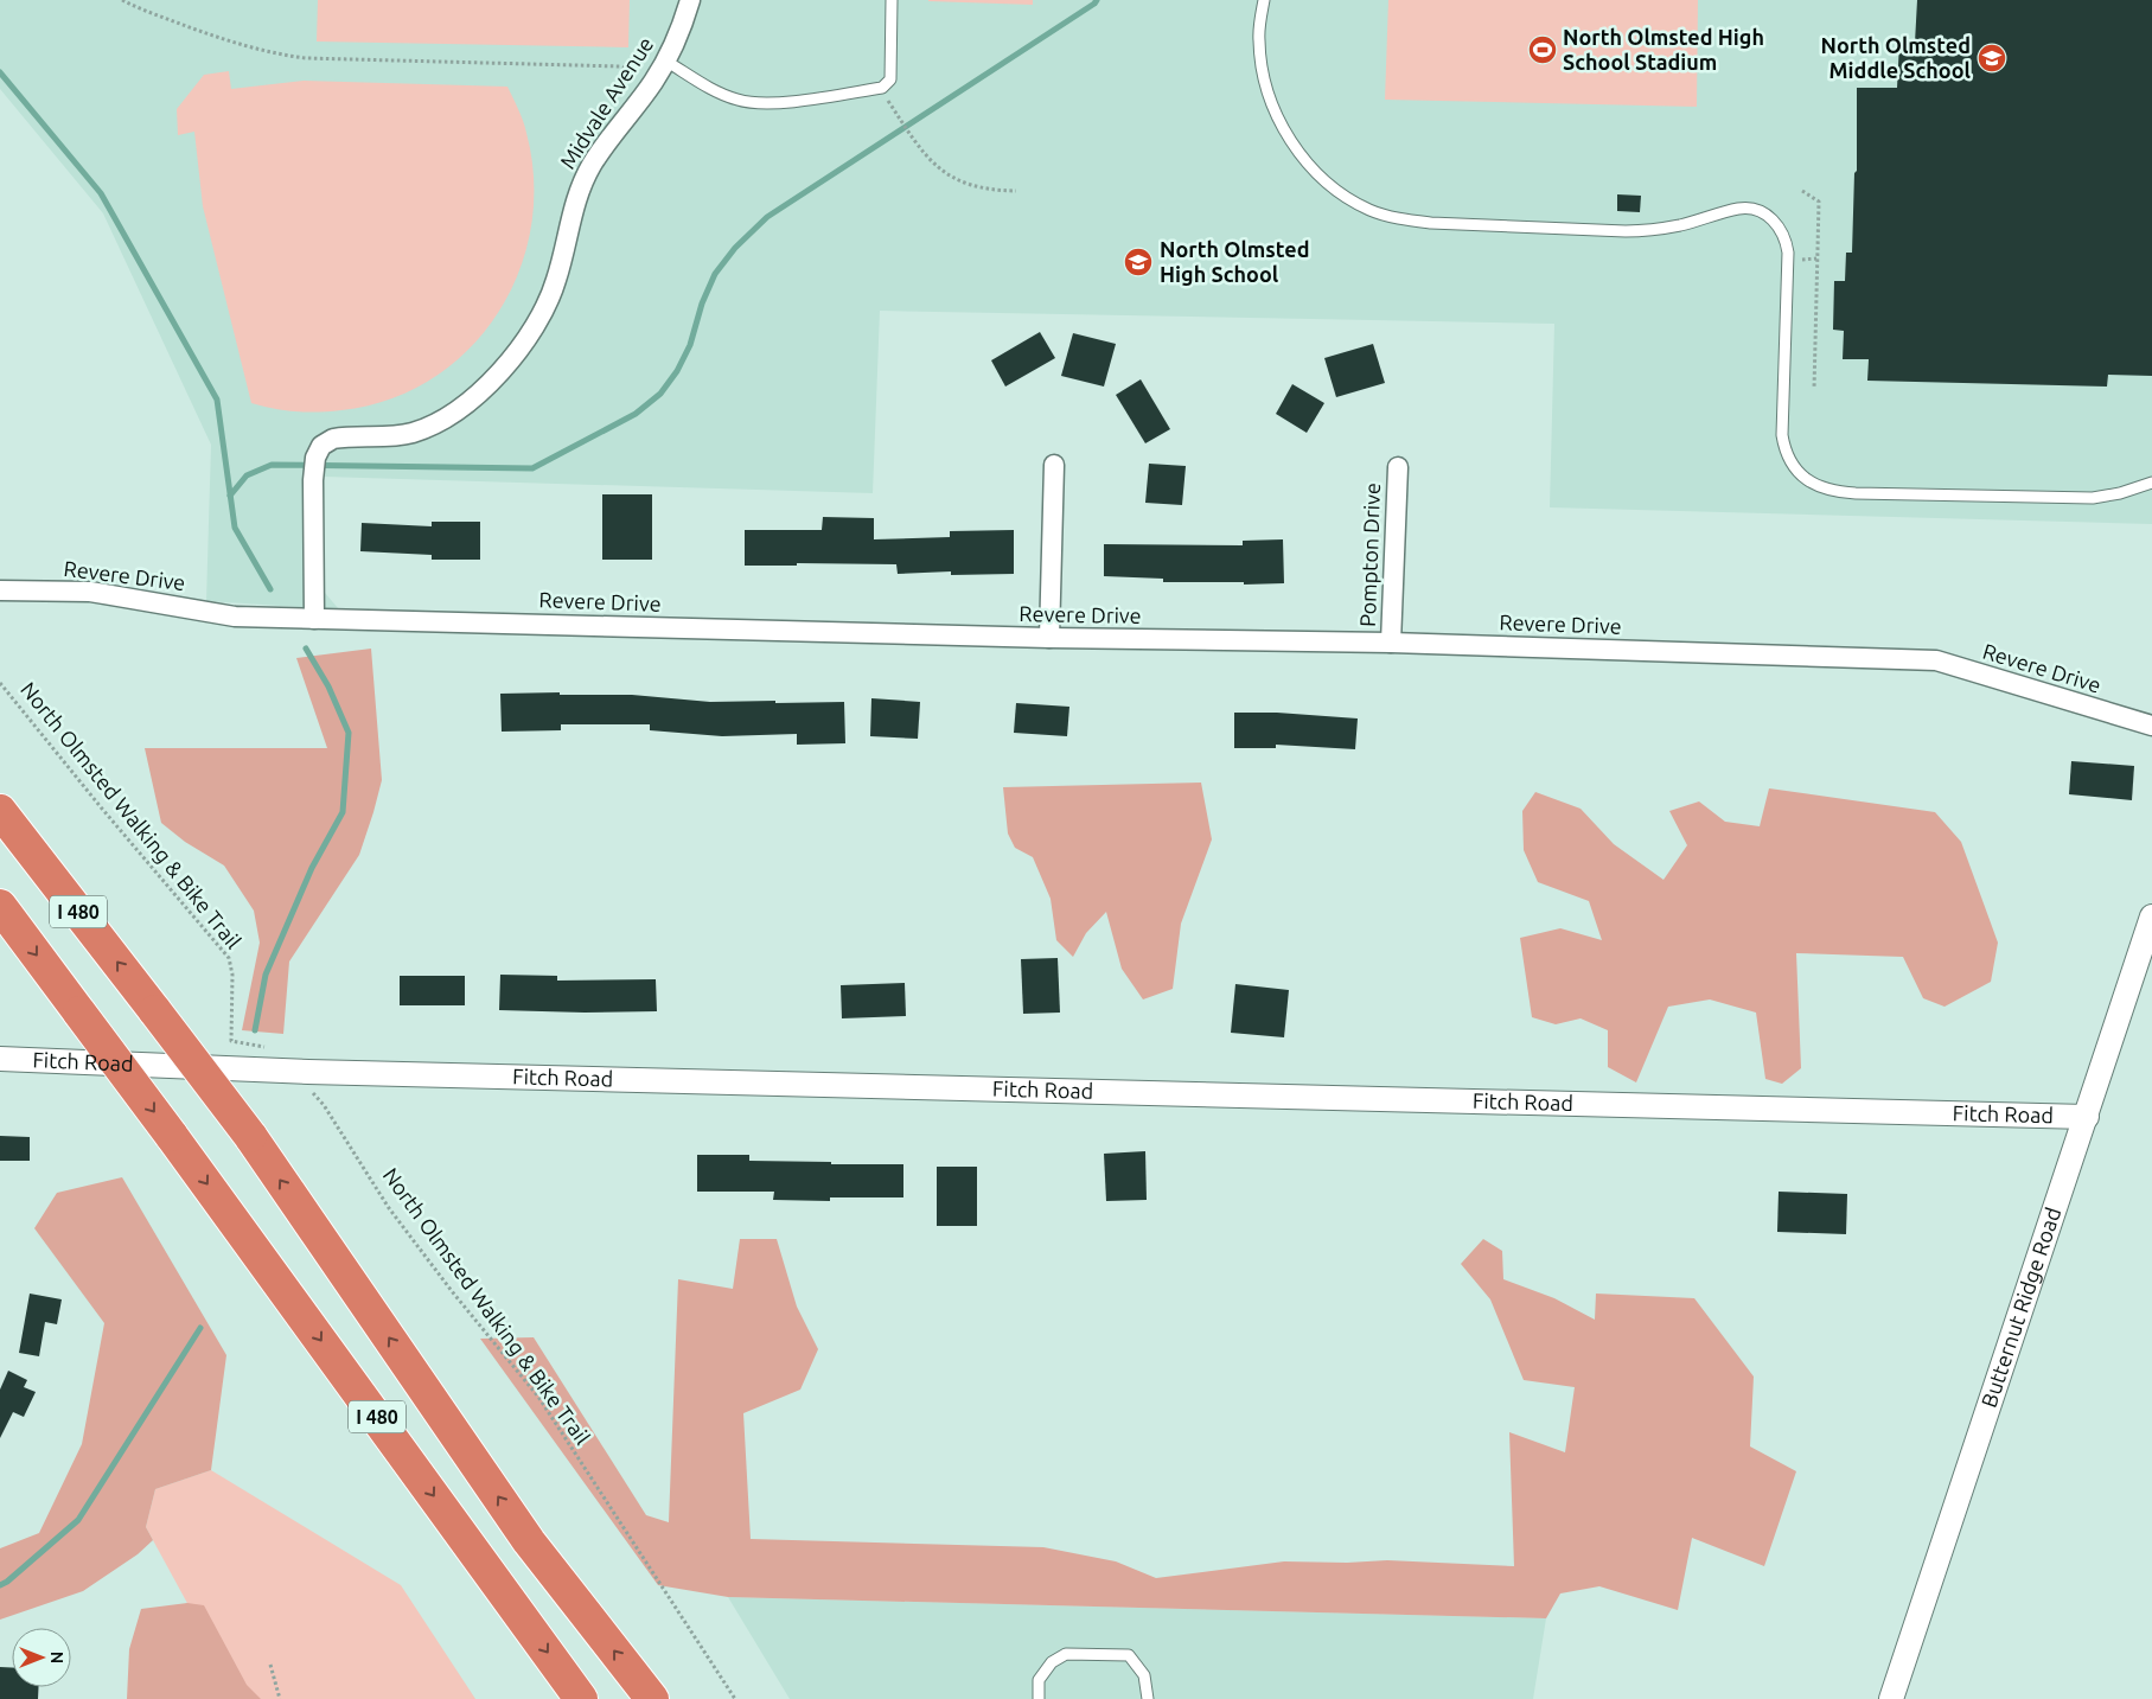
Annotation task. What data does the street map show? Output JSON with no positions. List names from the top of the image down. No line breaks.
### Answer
{"streets":{"highway":["I 480"],"street":["Midvale Avenue","Pompton Drive","Revere Drive","Fitch Road","Butternut Ridge Road"],"path":["North Olmsted Walking & Bike Trail"]},"crossings":[["Midvale Avenue","Revere Drive"],["Pompton Drive","Revere Drive"],["Fitch Road","Butternut Ridge Road"]],"places":{"sports":["North Olmsted High School Stadium"],"school or university":["North Olmsted Middle School","North Olmsted High School"]},"north":"right"}
